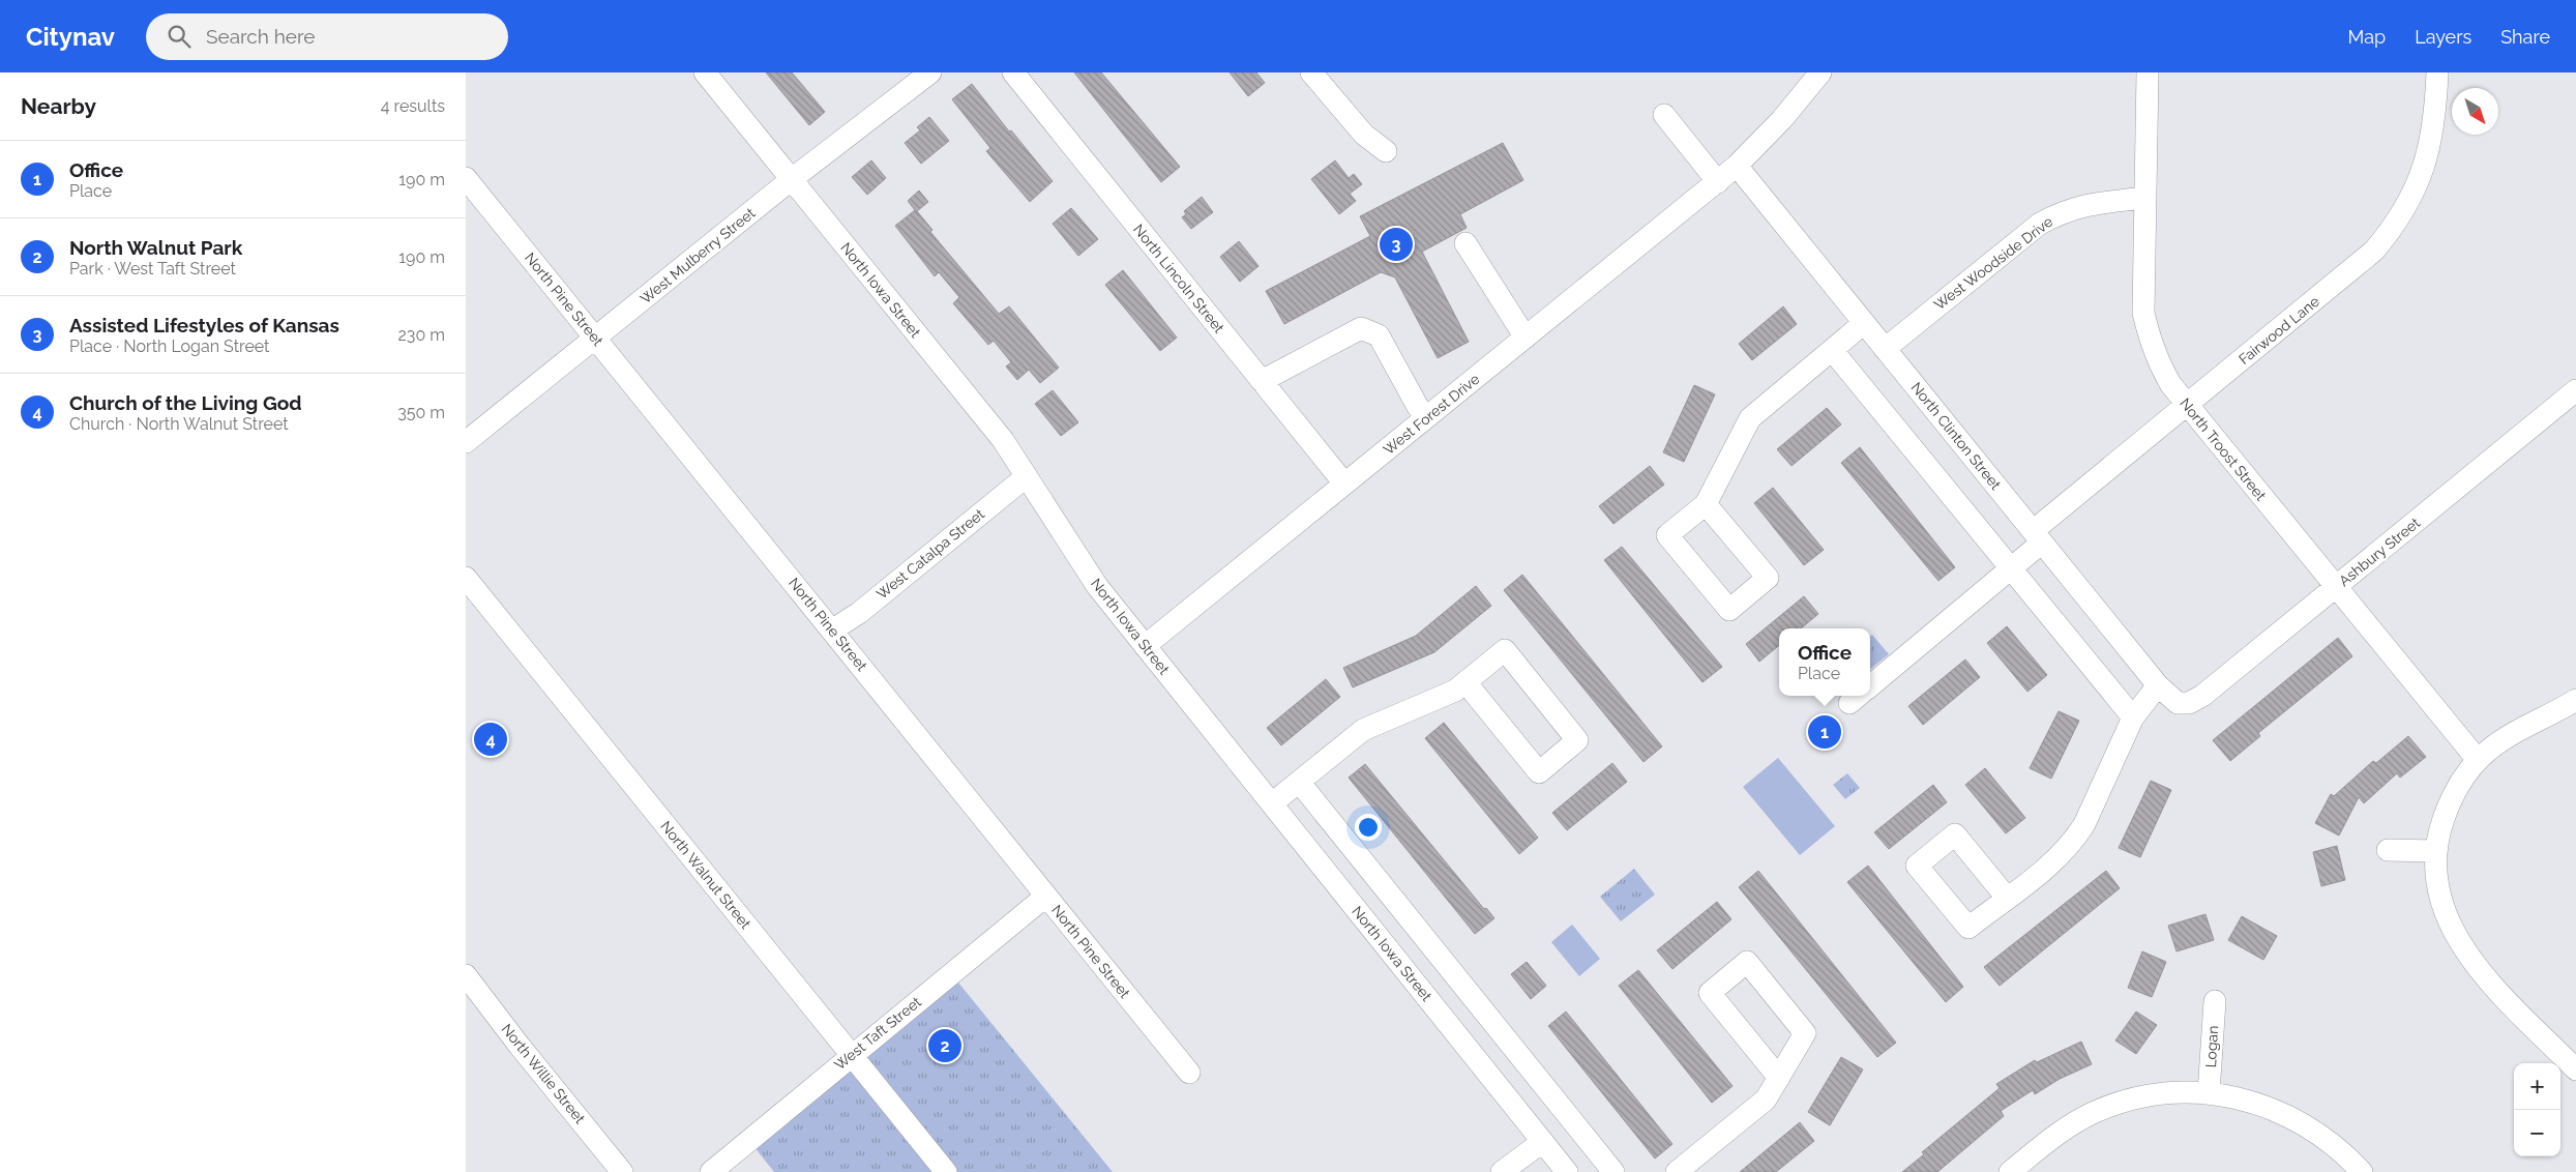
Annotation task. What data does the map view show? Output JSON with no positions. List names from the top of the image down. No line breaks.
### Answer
{"streets":{"street":["West Mulberry Street","West Woodside Drive","North Lincoln Street","North Iowa Street","North Pine Street","Fairwood Lane","West Forest Drive","North Clinton Street","North Troost Street","Ashbury Street","West Catalpa Street","North Walnut Street","West Taft Street","Logan","North Willie Street"]},"crossings":[["West Mulberry Street","North Iowa Street"],["West Mulberry Street","North Pine Street"],["West Woodside Drive","North Clinton Street"],["West Woodside Drive","North Troost Street"],["North Lincoln Street","West Forest Drive"],["North Iowa Street","West Forest Drive"],["North Iowa Street","West Catalpa Street"],["North Pine Street","West Catalpa Street"],["North Pine Street","West Taft Street"],["Fairwood Lane","North Clinton Street"],["Fairwood Lane","North Troost Street"],["West Forest Drive","North Clinton Street"],["North Clinton Street","Ashbury Street"],["North Troost Street","Ashbury Street"],["North Walnut Street","West Taft Street"]],"north":"bottom right","page":{"header":"Citynav","search":"Search here","nav":["Map","Layers","Share"],"heading":["Nearby","4 results"],"list":[{"mark":"1","name":"Office","note":"Place","value":"190 m"},{"mark":"2","name":"North Walnut Park","note":"Park · West Taft Street","value":"190 m"},{"mark":"3","name":"Assisted Lifestyles of Kansas","note":"Place · North Logan Street","value":"230 m"},{"mark":"4","name":"Church of the Living God","note":"Church · North Walnut Street","value":"350 m"}],"pins":["3","1","4","2"],"popup":["Office","Place"],"map_buttons":["+","−"]}}
